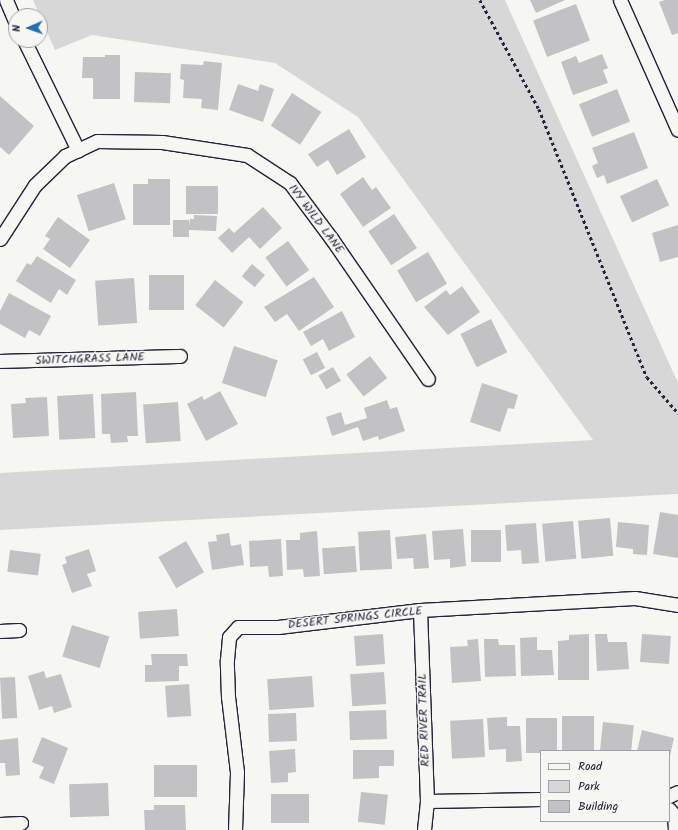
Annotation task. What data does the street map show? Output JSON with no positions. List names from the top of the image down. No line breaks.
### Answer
{"streets":{"street":["IVY WILD LANE","SWITCHGRASS LANE","DESERT SPRINGS CIRCLE","RED RIVER TRAIL"]},"crossings":[["DESERT SPRINGS CIRCLE","RED RIVER TRAIL"]],"legend":["Road","Park","Building"],"north":"left"}
